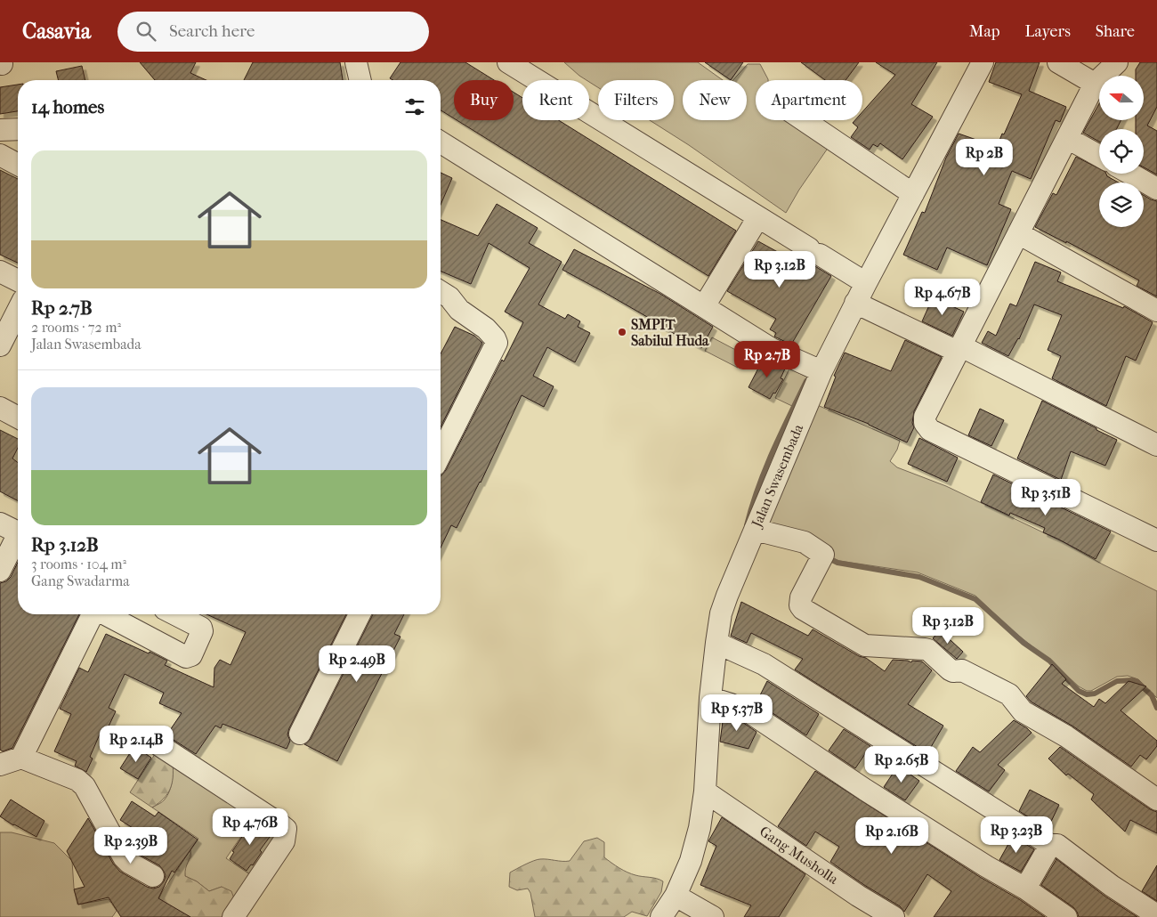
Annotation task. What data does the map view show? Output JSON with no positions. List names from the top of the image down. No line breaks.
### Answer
{"streets":{"street":["Jalan Swasembada","Gang Musholla"]},"crossings":[["Jalan Swasembada","Gang Musholla"]],"places":["SMPIT Sabilul Huda"],"north":"left","page":{"header":"Casavia","search":"Search here","nav":["Map","Layers","Share"],"chip":["Buy","Rent","Filters","New","Apartment"],"heading":"14 homes","list":[{"name":"Rp 2.7B","note":"2 rooms · 72 m² · Jalan Swasembada"},{"name":"Rp 3.12B","note":"3 rooms · 104 m² · Gang Swadarma"}],"price":["Rp 2B","Rp 3.12B","Rp 4.67B","Rp 2.7B","Rp 3.51B","Rp 3.12B","Rp 2.49B","Rp 5.37B","Rp 2.14B","Rp 2.65B","Rp 4.76B","Rp 3.23B","Rp 2.16B","Rp 2.39B"]}}
